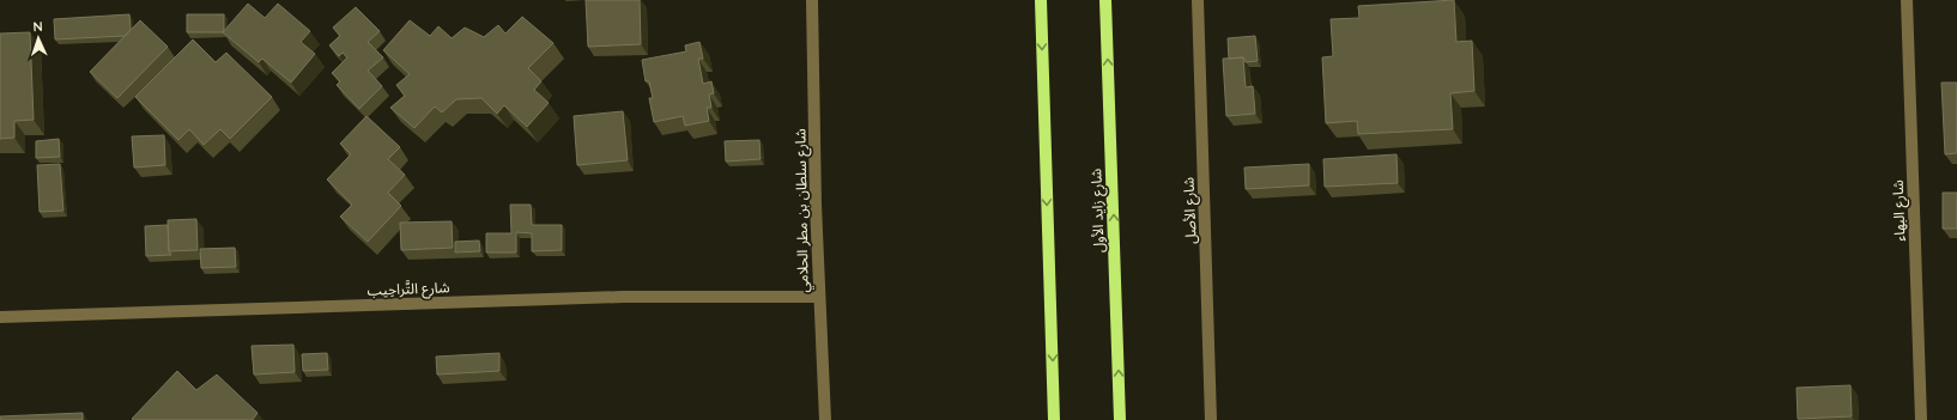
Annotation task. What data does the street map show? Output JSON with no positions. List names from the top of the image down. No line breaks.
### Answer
{"streets":{"main road":["شارع زايد الأول"],"street":["شارع سلطان بن مطر الحلامي","شارع الأصل","شارع البهاء","شارع التَّراحِيب"]},"crossings":[["شارع سلطان بن مطر الحلامي","شارع التَّراحِيب"]],"north":"top"}
